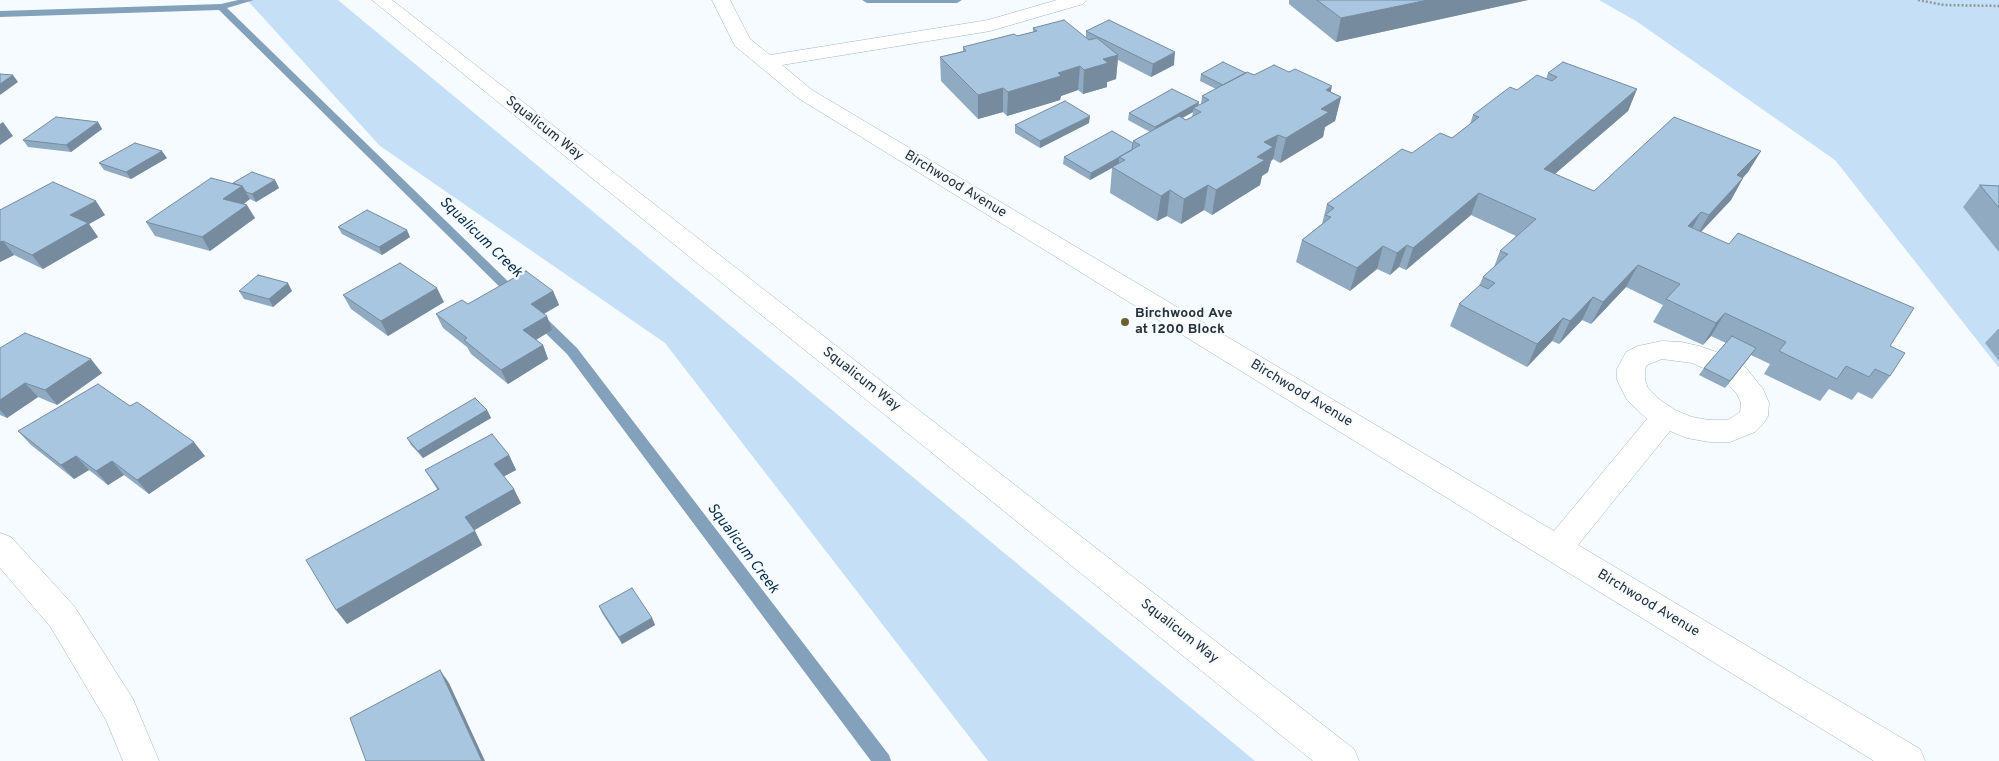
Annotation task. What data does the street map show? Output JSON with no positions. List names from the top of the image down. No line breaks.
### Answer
{"streets":{"street":["Squalicum Way","Birchwood Avenue"]},"water":["Squalicum Creek"],"places":["Birchwood Ave at 1200 Block"]}
